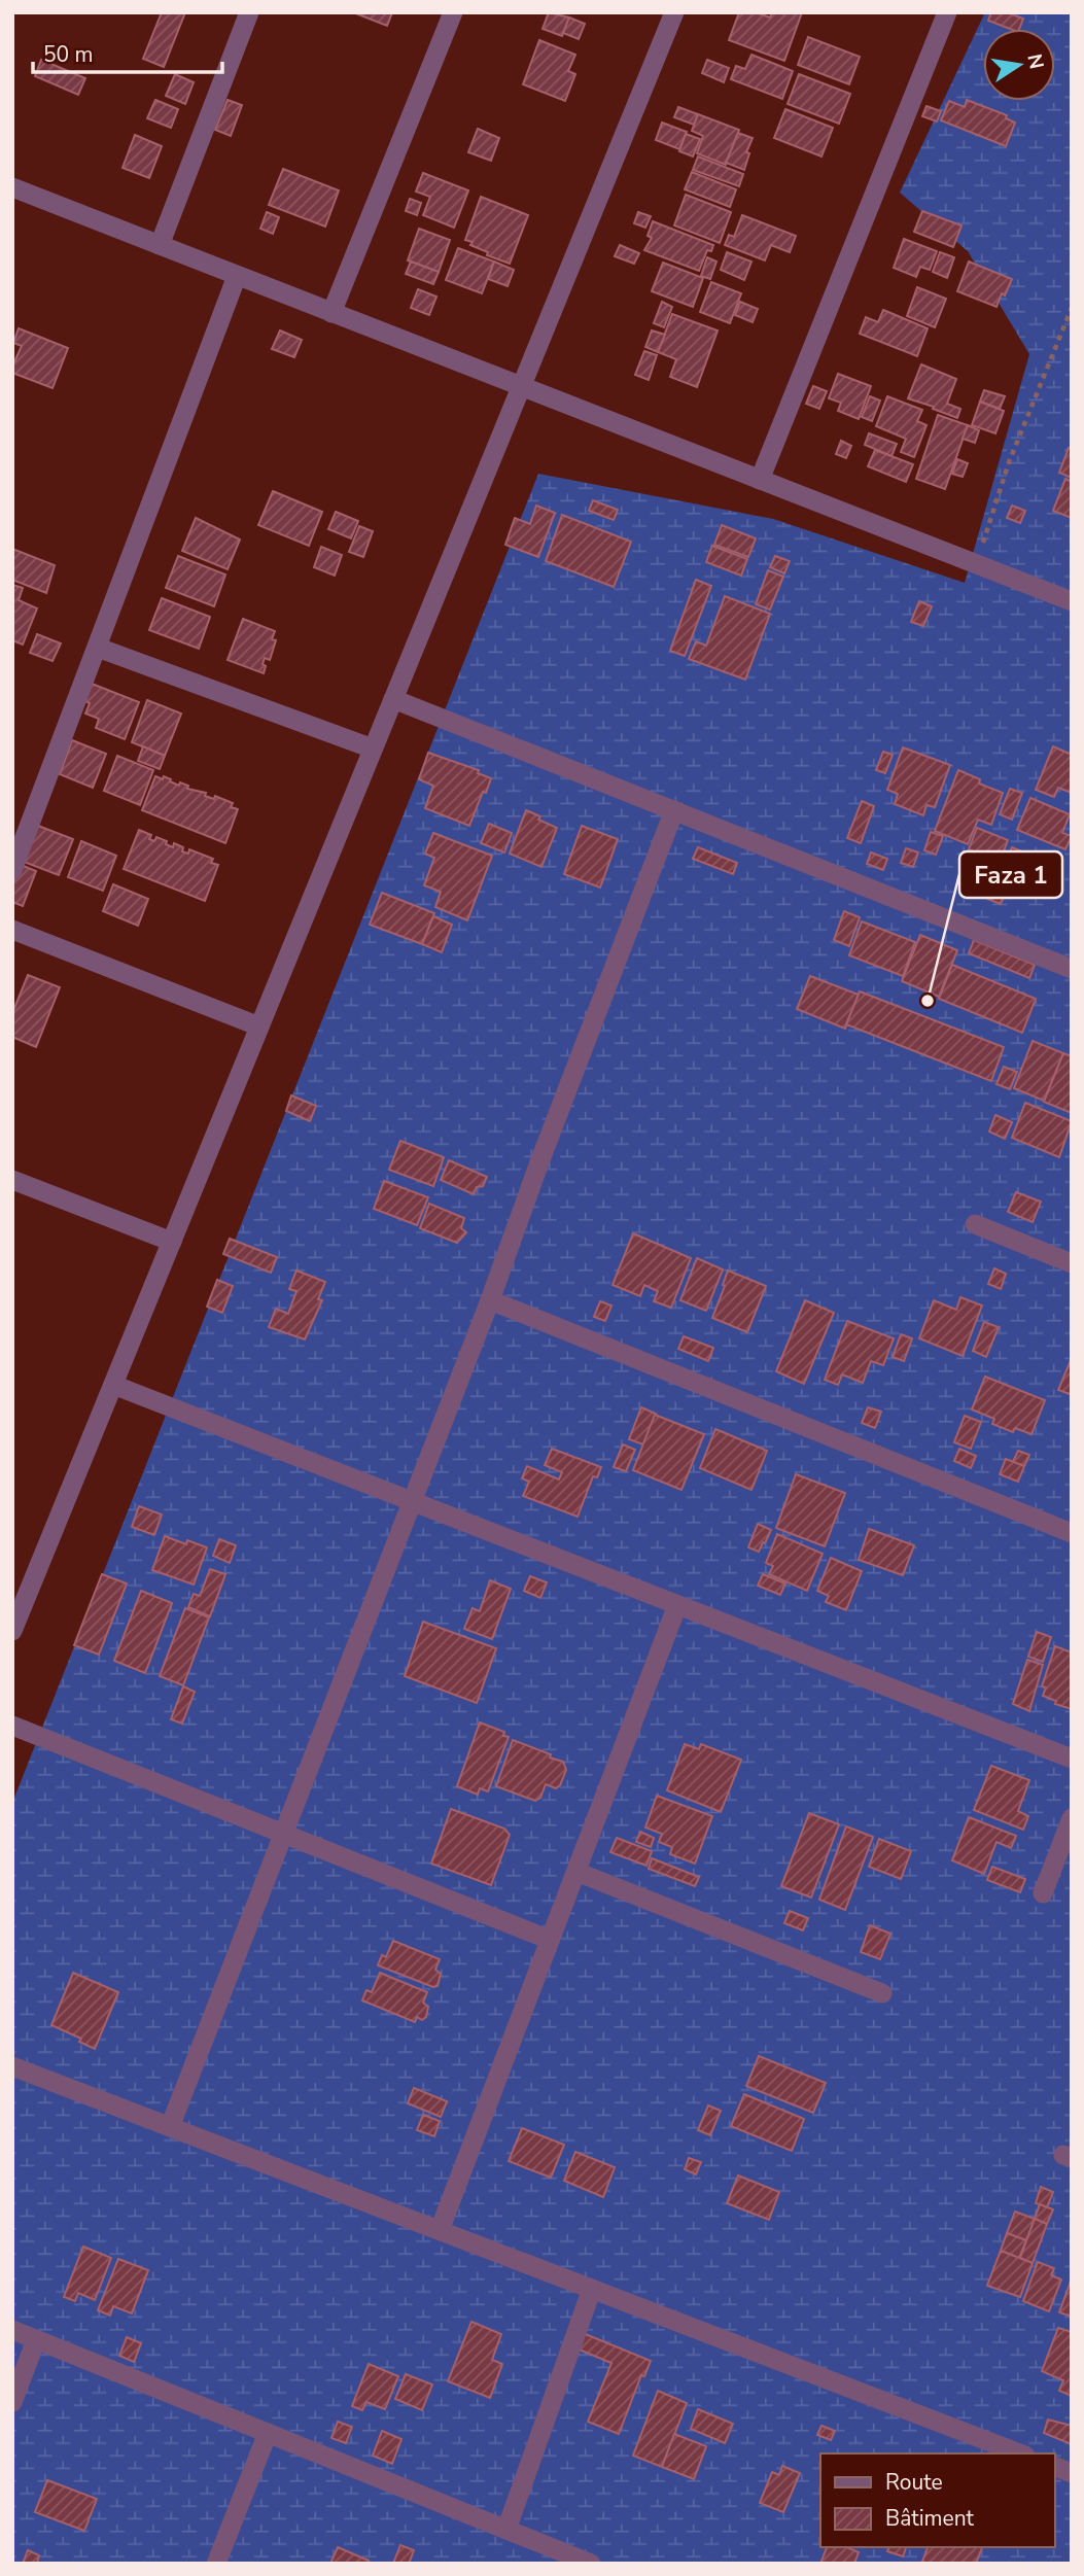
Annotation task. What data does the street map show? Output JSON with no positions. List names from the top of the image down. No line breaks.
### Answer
{"places":["Faza 1"],"legend":["Route","Bâtiment"],"scale_bar":"50 m","north":"right"}
